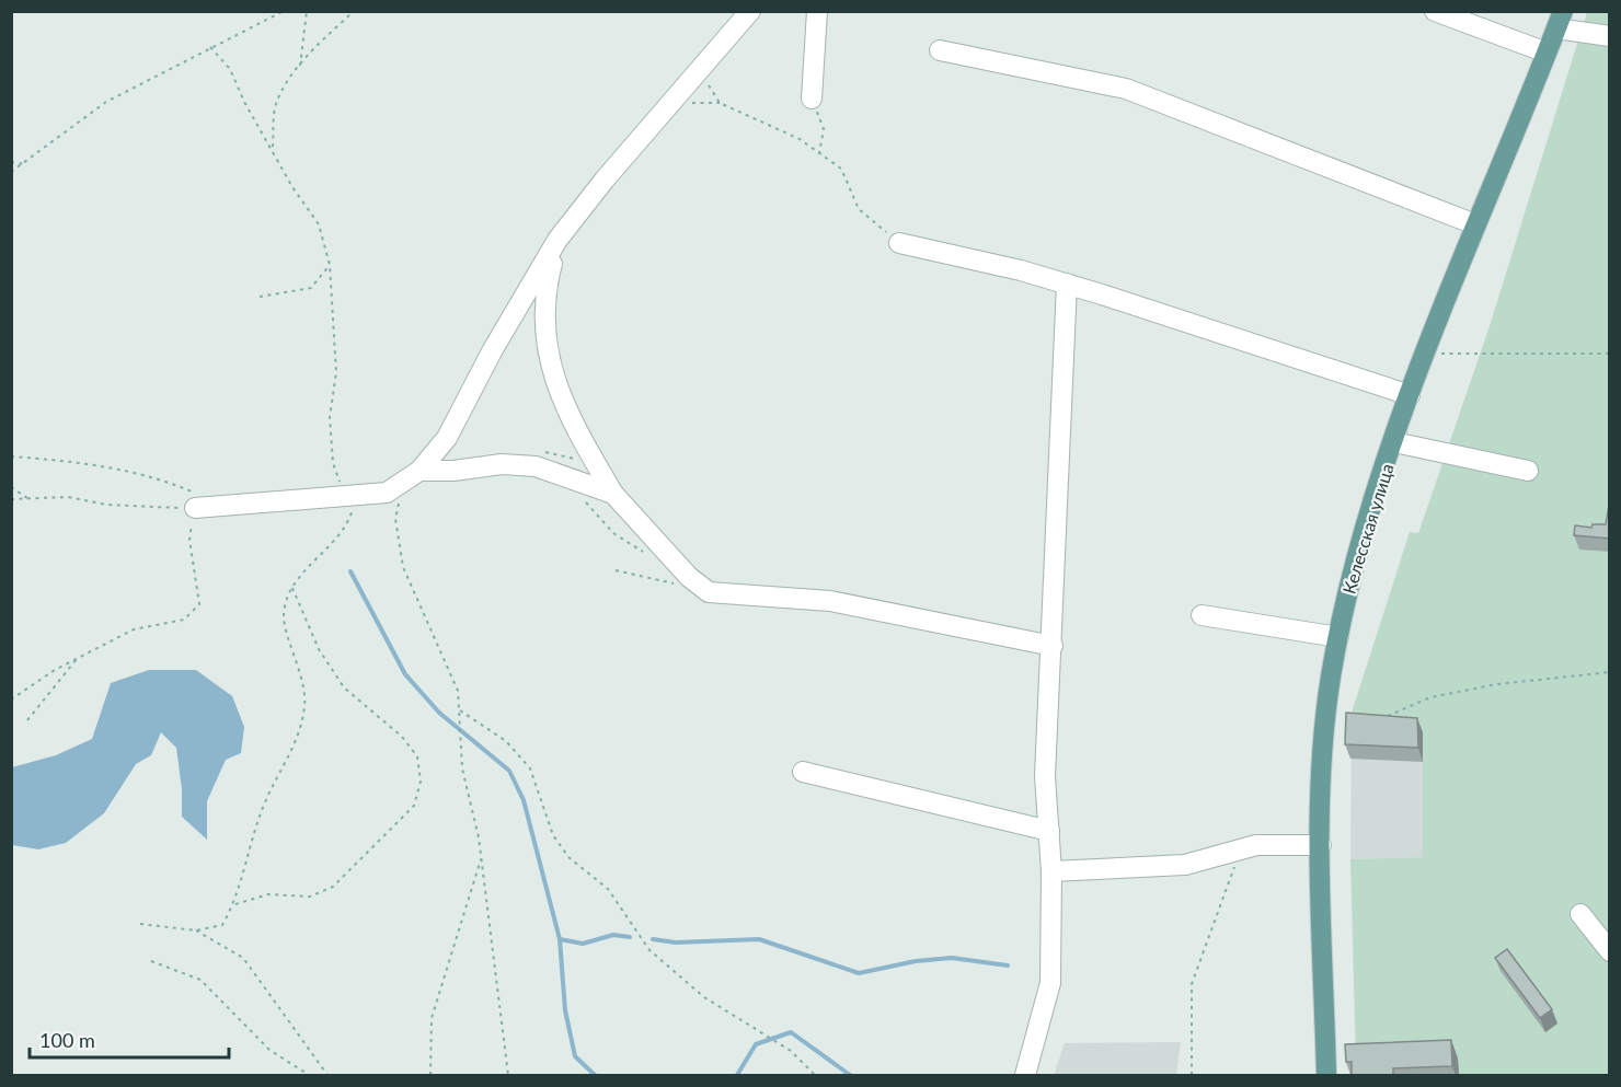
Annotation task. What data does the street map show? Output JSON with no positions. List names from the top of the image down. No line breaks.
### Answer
{"streets":{"main road":["Келесская улица"]},"scale_bar":"100 m"}
